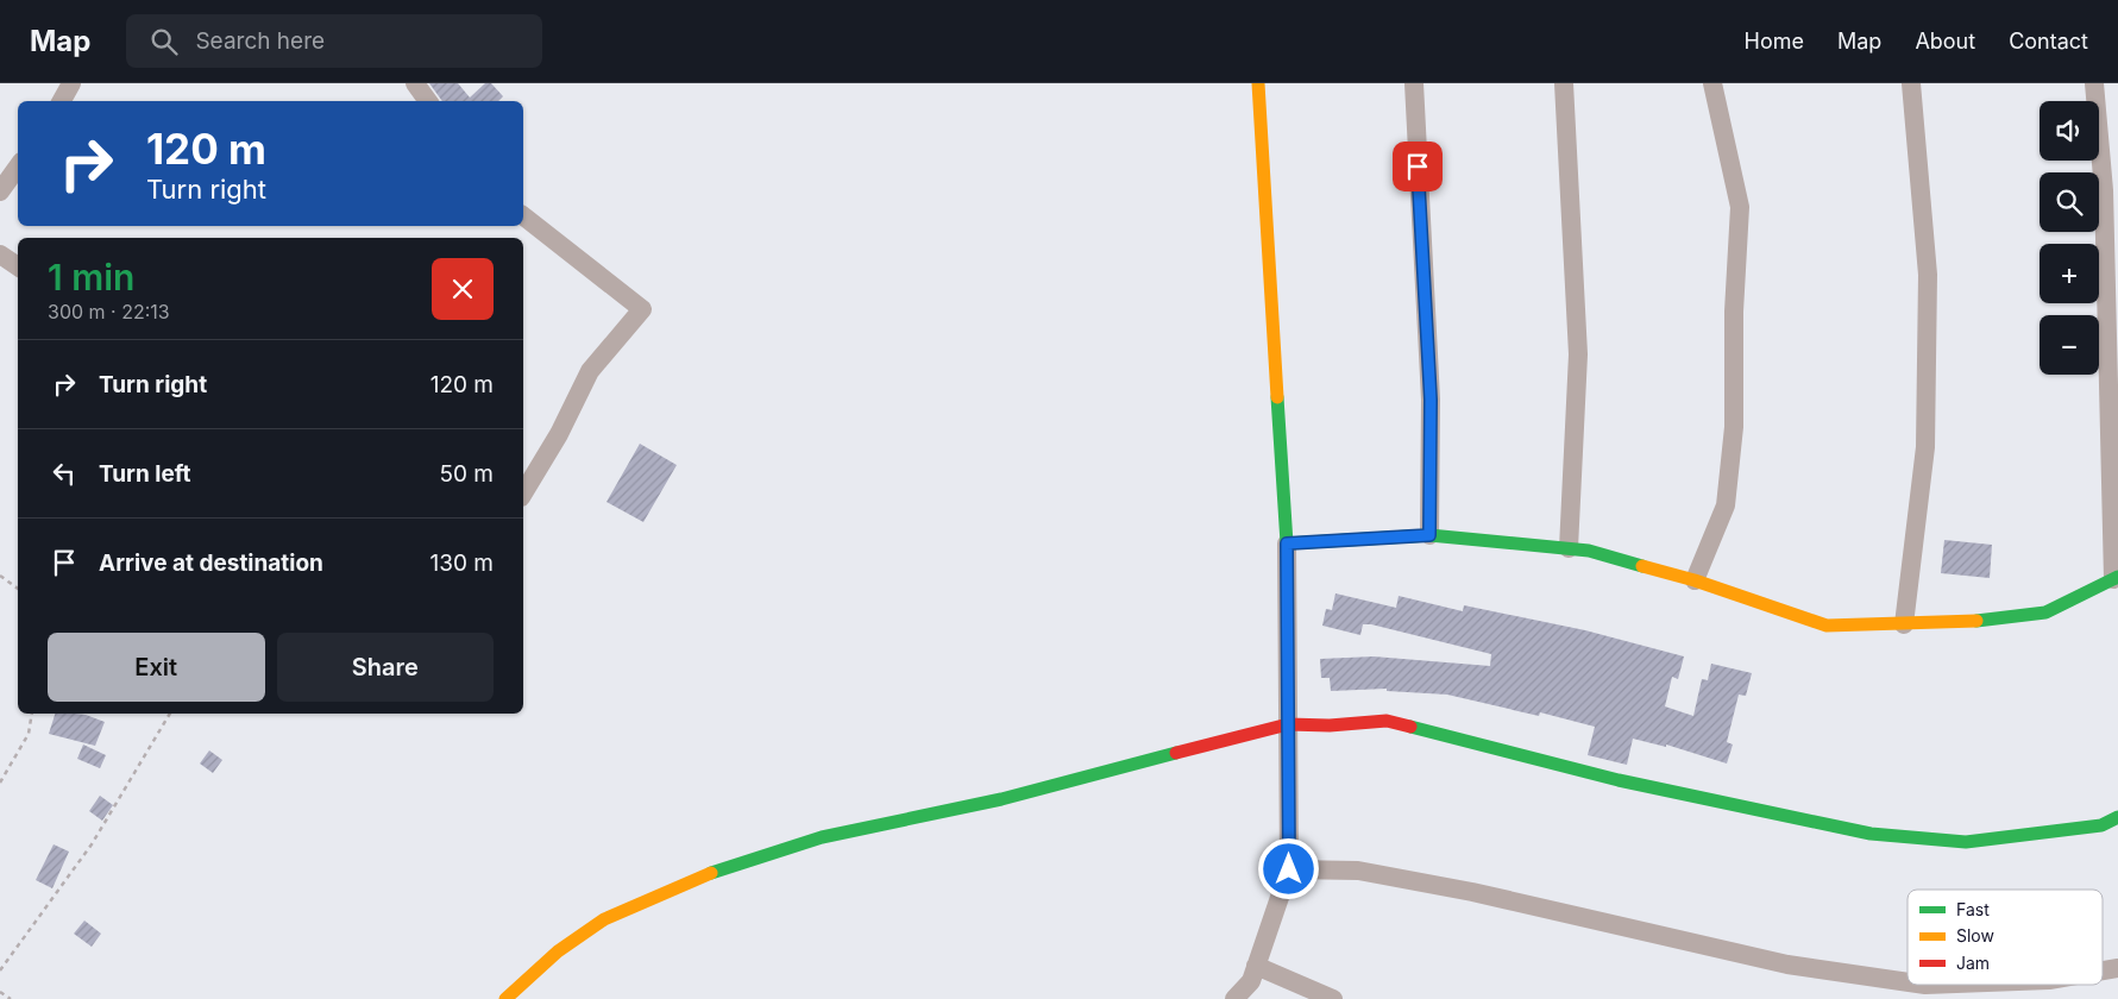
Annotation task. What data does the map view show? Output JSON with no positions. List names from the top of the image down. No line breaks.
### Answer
{"legend":["Fast","Slow","Jam"],"page":{"header":"Map","search":"Search here","nav":["Home","Map","About","Contact"],"map_buttons":["+","−"],"turn":["120 m","Turn right"],"heading":["1 min","300 m · 22:13"],"list":[{"name":"Turn right","value":"120 m"},{"name":"Turn left","value":"50 m"},{"name":"Arrive at destination","value":"130 m"}],"buttons":["Exit","Share"]}}
